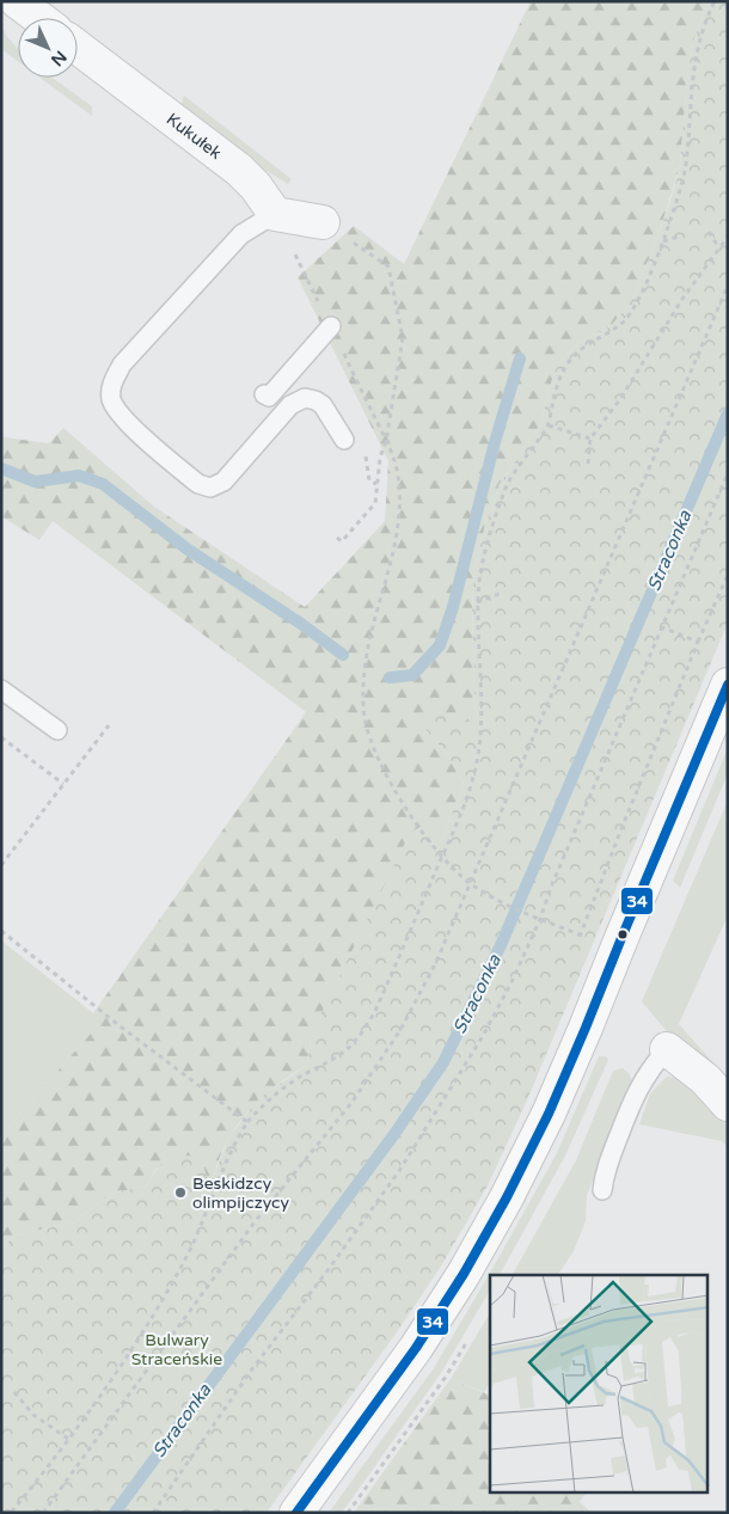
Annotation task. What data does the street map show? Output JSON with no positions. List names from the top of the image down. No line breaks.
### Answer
{"streets":{"street":["Kukułek"]},"water":["Straconka"],"parks":["Bulwary Straceńskie"],"places":["Beskidzcy olimpijczycy"],"lines":["transit line 34"],"north":"bottom right"}
